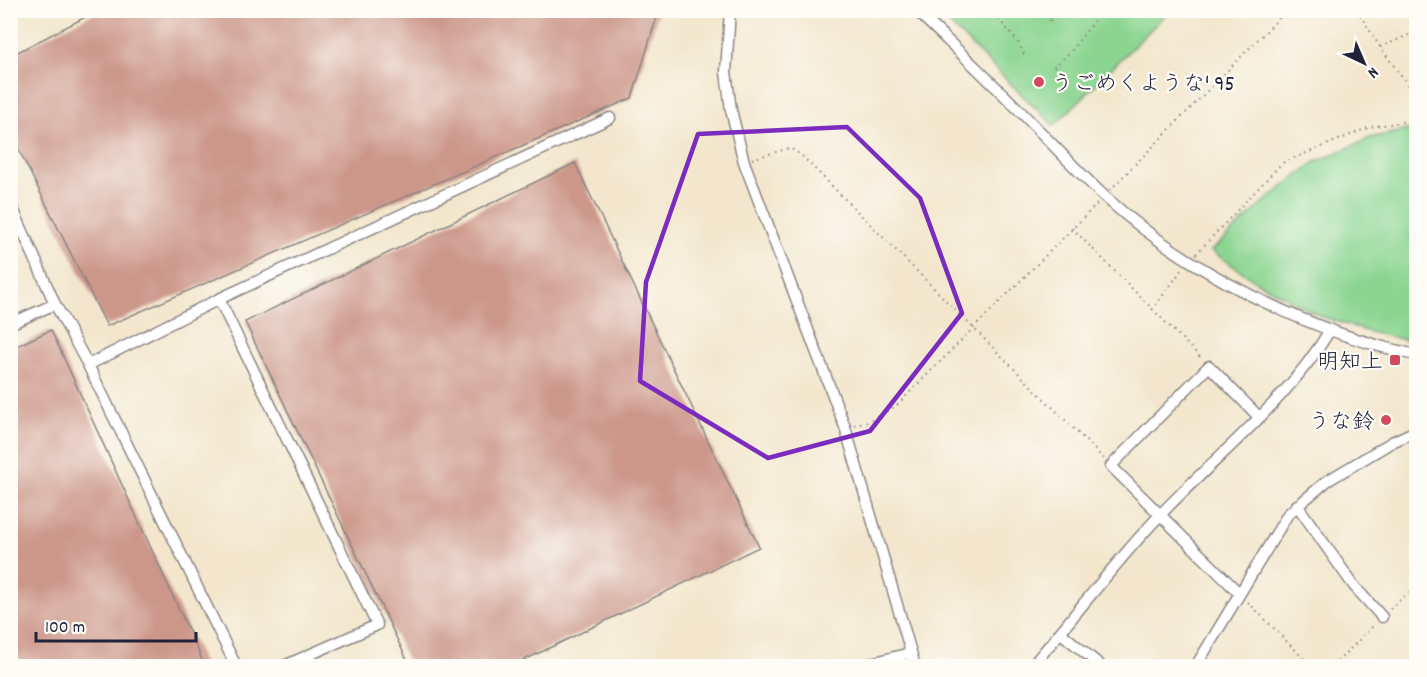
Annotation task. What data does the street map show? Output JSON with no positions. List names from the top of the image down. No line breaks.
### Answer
{"places":{"other":["うごめくような' 95","うな鈴"],"transit":["明知上"]},"scale_bar":"100 m","north":"bottom right"}
